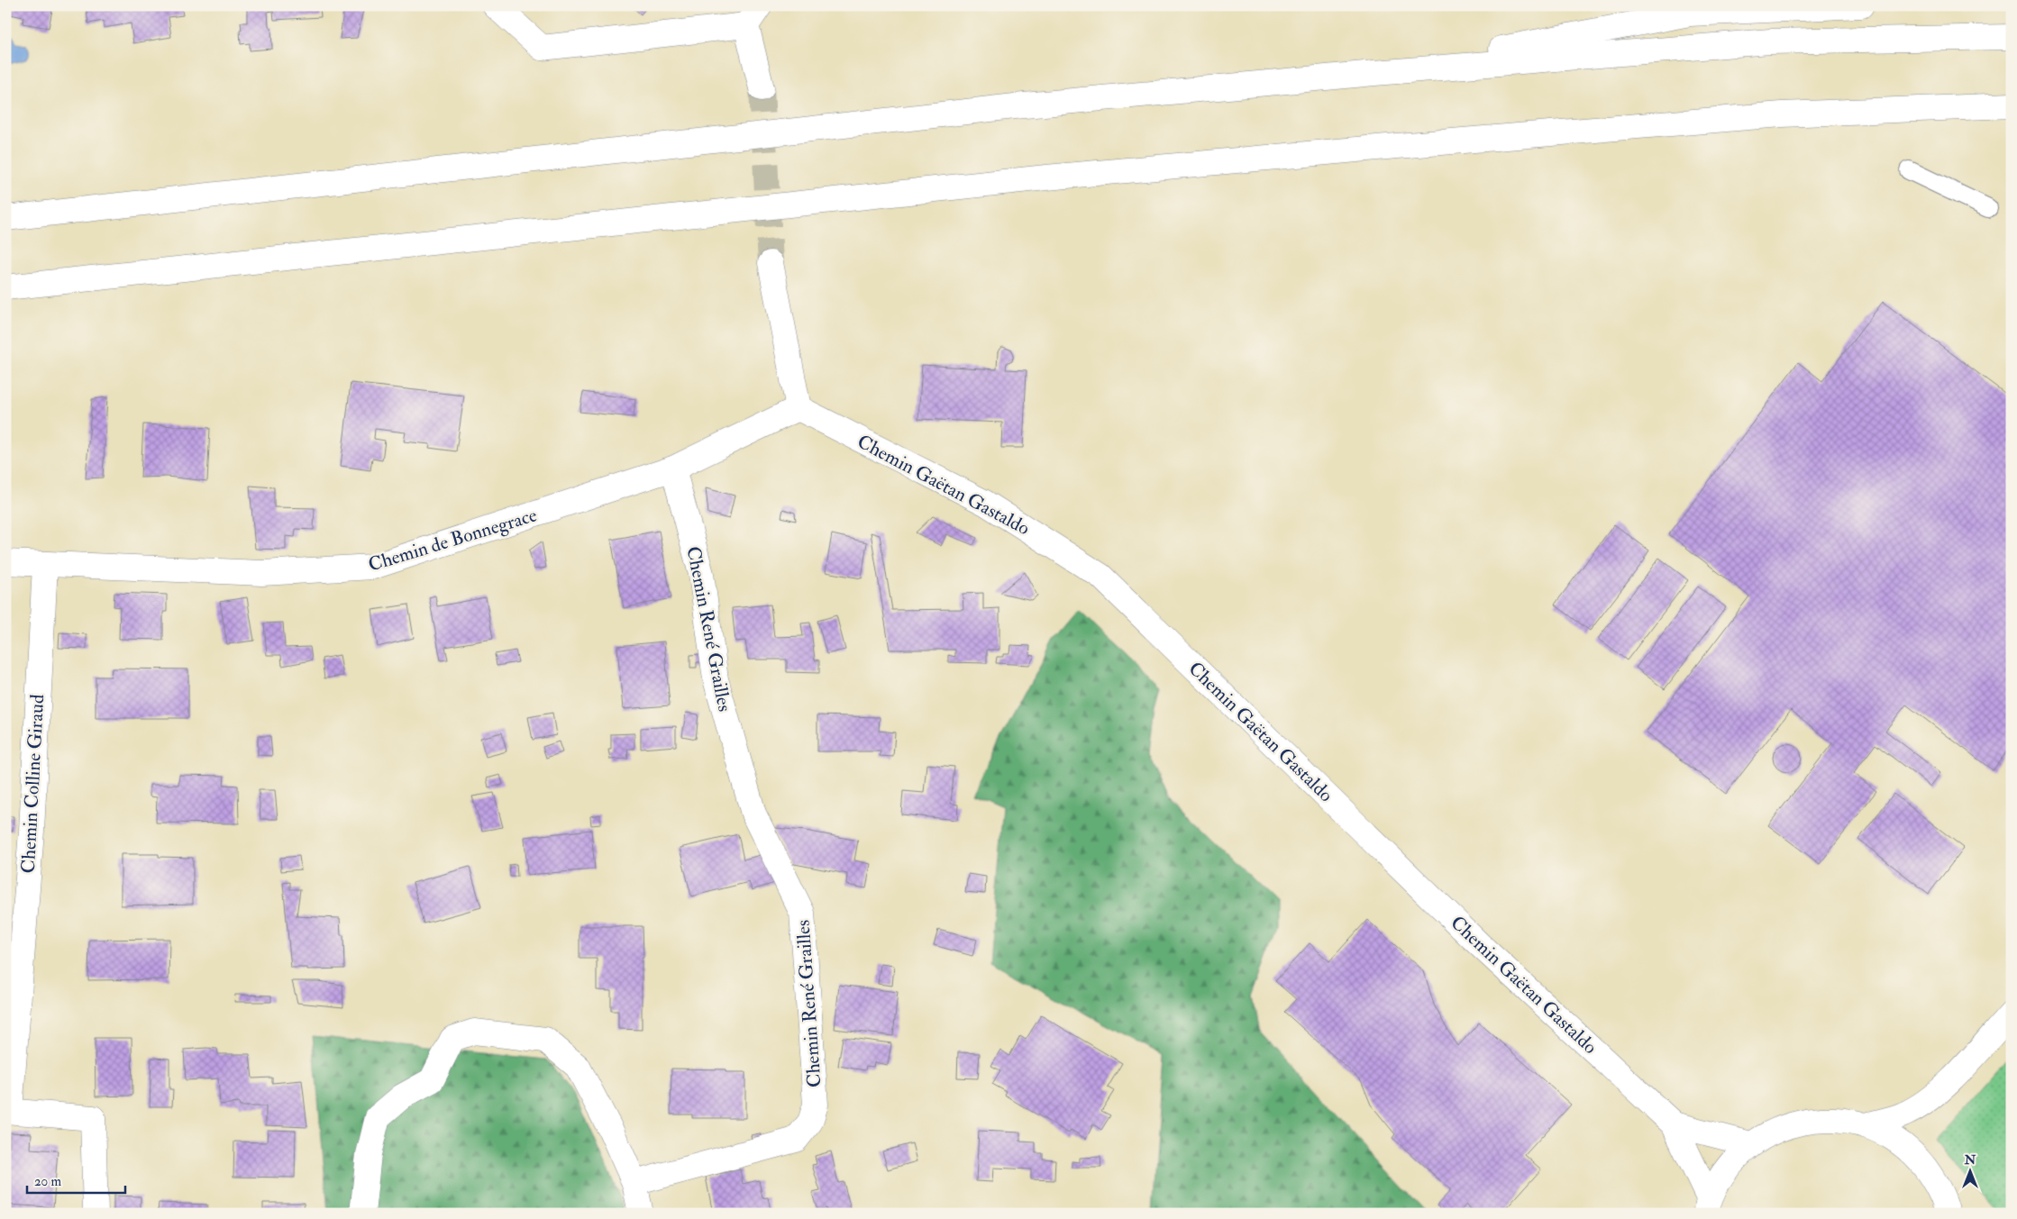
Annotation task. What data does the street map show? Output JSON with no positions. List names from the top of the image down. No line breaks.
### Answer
{"streets":{"main road":["Chemin Gaëtan Gastaldo","Chemin de Bonnegrace","Chemin René Grailles","Chemin Colline Giraud"]},"crossings":[["Chemin Gaëtan Gastaldo","Chemin de Bonnegrace"],["Chemin de Bonnegrace","Chemin René Grailles"],["Chemin de Bonnegrace","Chemin Colline Giraud"]],"scale_bar":"20 m","north":"top"}
